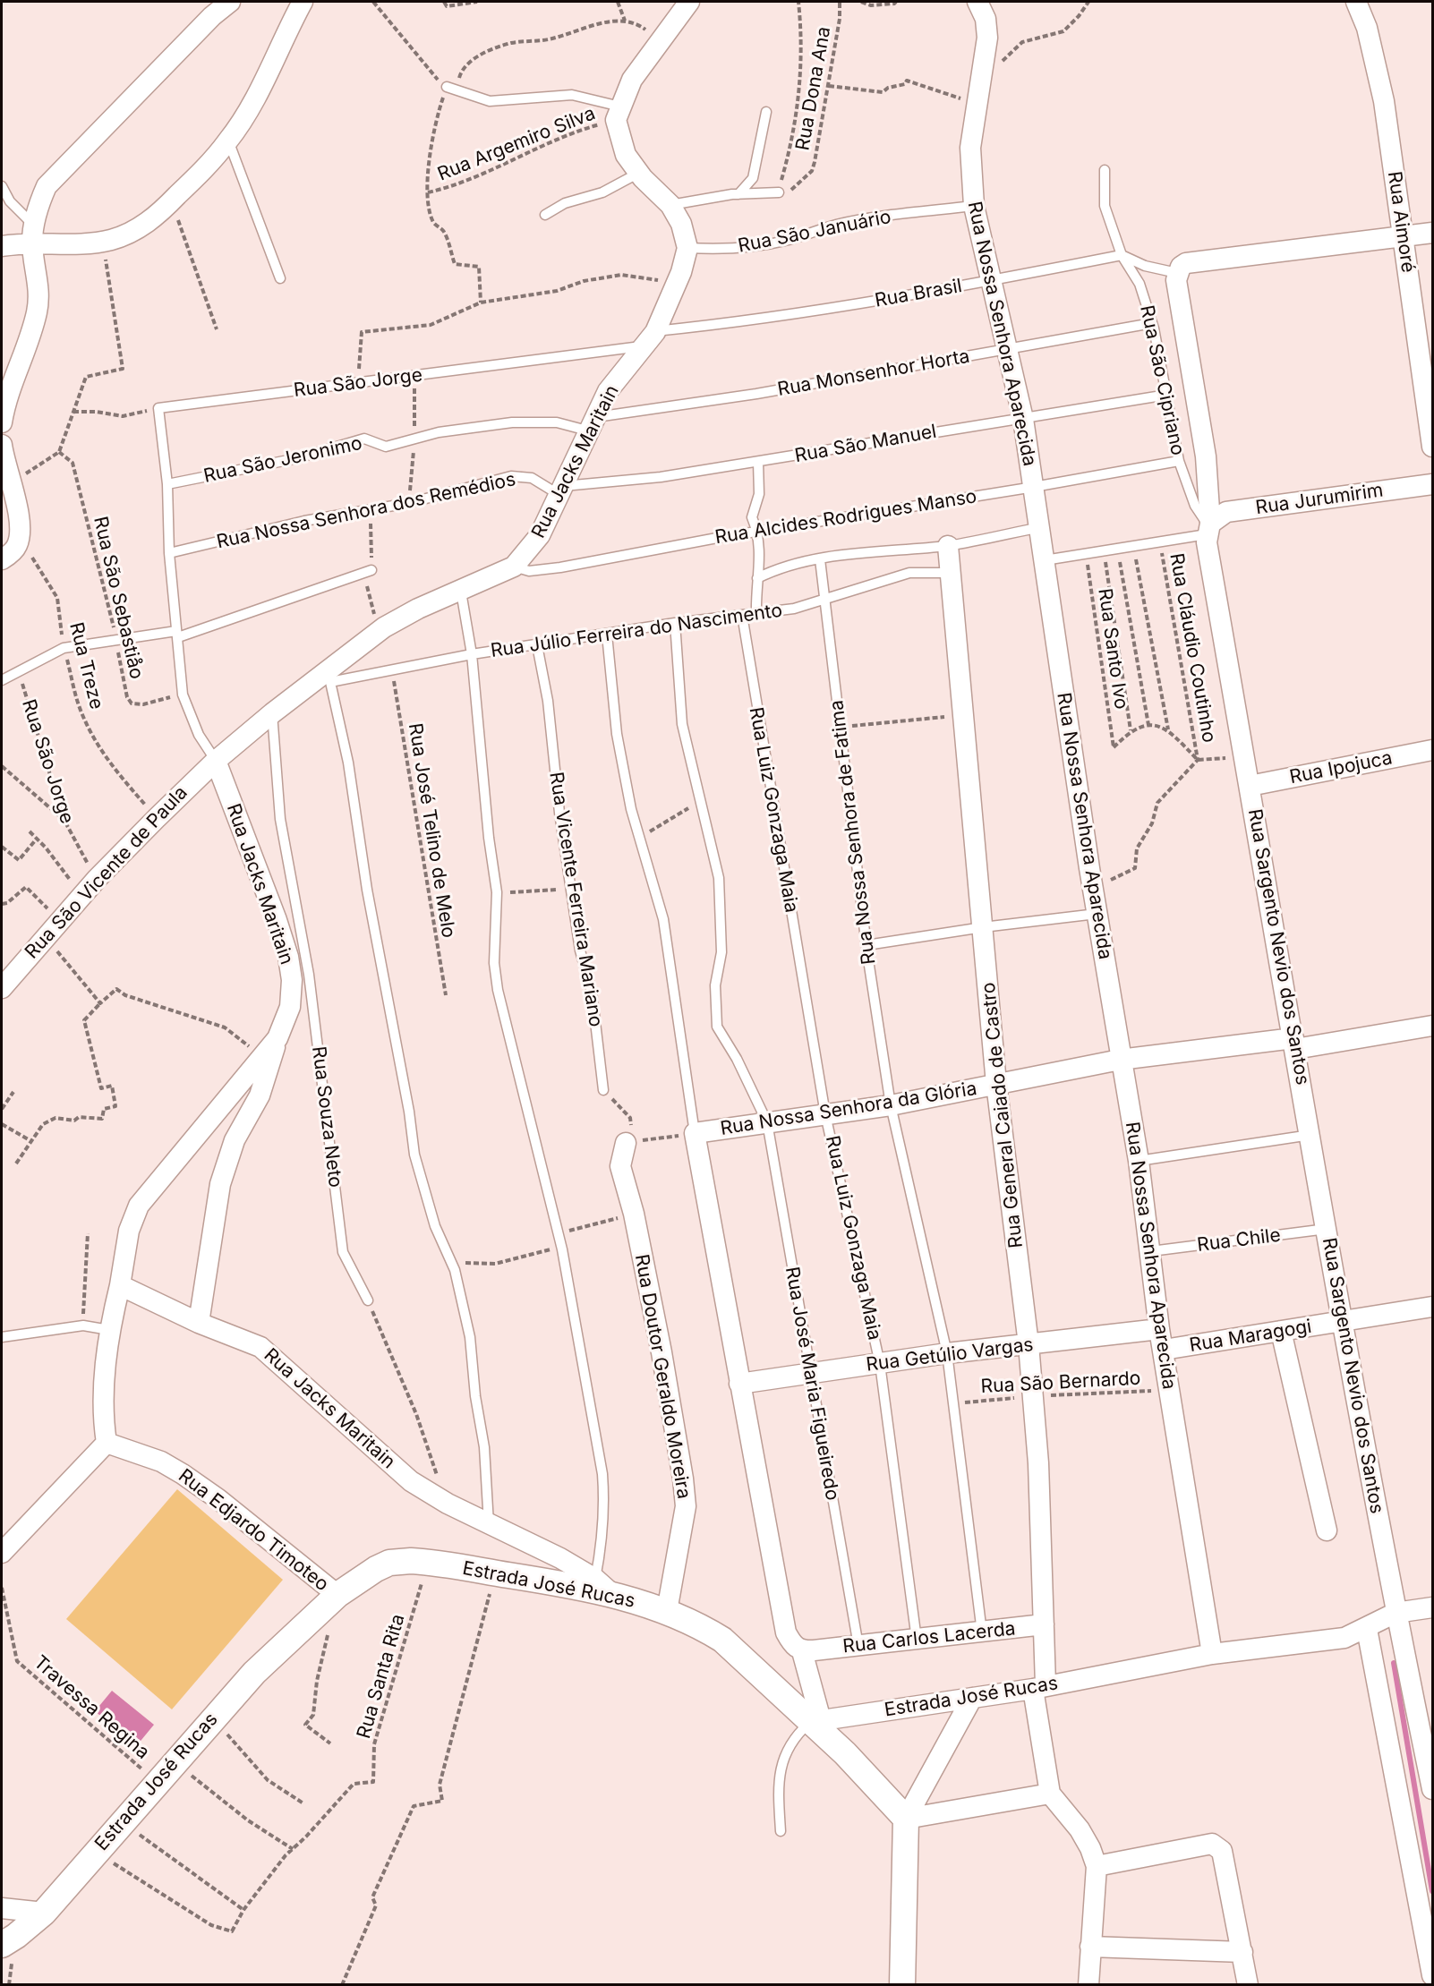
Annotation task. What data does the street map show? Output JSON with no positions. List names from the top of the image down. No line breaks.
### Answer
{"streets":{"street":["Rua Aimoré","Rua Nossa Senhora Aparecida","Rua Jacks Maritain","Rua Jurumirim","Rua Ipojuca","Rua São Vicente de Paula","Rua Sargento Nevio dos Santos","Rua Nossa Senhora da Glória","Rua General Caiado de Castro","Rua Maragogi","Rua Getúlio Vargas","Rua Doutor Geraldo Moreira","Rua Edjardo Timoteo","Estrada José Rucas","Rua Carlos Lacerda"],"lane":["Rua São Januário","Rua Brasil","Rua Monsenhor Horta","Rua São Cipriano","Rua São Jorge","Rua São Manuel","Rua São Jeronimo","Rua Nossa Senhora dos Remédios","Rua Alcides Rodrigues Manso","Rua Júlio Ferreira do Nascimento","Rua Luiz Gonzaga Maia","Rua Nossa Senhora de Fatima","Rua Vicente Ferreira Mariano","Rua Souza Neto","Rua Chile","Rua José Maria Figueiredo"],"path":["Rua Dona Ana","Rua Argemiro Silva","Rua São Sebastiåo","Rua Cláudio Coutinho","Rua Santo Ivo","Rua Treze","Rua José Telino de Melo","Rua São Bernardo","Rua Santa Rita","Travessa Regina"]},"crossings":[["Rua São Januário","Rua Nossa Senhora Aparecida"],["Rua São Januário","Rua Jacks Maritain"],["Rua Brasil","Rua Nossa Senhora Aparecida"],["Rua Brasil","Rua São Cipriano"],["Rua Brasil","Rua São Jorge"],["Rua Brasil","Rua Jacks Maritain"],["Rua Nossa Senhora Aparecida","Rua Monsenhor Horta"],["Rua Nossa Senhora Aparecida","Rua São Manuel"],["Rua Nossa Senhora Aparecida","Rua Alcides Rodrigues Manso"],["Rua Nossa Senhora Aparecida","Rua Nossa Senhora da Glória"],["Rua Nossa Senhora Aparecida","Rua Chile"],["Rua Nossa Senhora Aparecida","Rua Maragogi"],["Rua Nossa Senhora Aparecida","Rua Getúlio Vargas"],["Rua Nossa Senhora Aparecida","Rua São Bernardo"],["Rua Nossa Senhora Aparecida","Estrada José Rucas"],["Rua Monsenhor Horta","Rua São Cipriano"],["Rua Monsenhor Horta","Rua São Jeronimo"],["Rua Monsenhor Horta","Rua Jacks Maritain"],["Rua São Cipriano","Rua São Manuel"],["Rua São Cipriano","Rua Jurumirim"],["Rua São Cipriano","Rua Alcides Rodrigues Manso"],["Rua São Cipriano","Rua Sargento Nevio dos Santos"],["Rua São Jorge","Rua Jacks Maritain"],["Rua São Jorge","Rua São Vicente de Paula"],["Rua São Manuel","Rua Jacks Maritain"],["Rua São Manuel","Rua Nossa Senhora dos Remédios"],["Rua São Jeronimo","Rua Jacks Maritain"],["Rua Jacks Maritain","Rua Nossa Senhora dos Remédios"],["Rua Jacks Maritain","Rua Alcides Rodrigues Manso"],["Rua Jacks Maritain","Rua Júlio Ferreira do Nascimento"],["Rua Jacks Maritain","Rua São Vicente de Paula"],["Rua Jacks Maritain","Rua Souza Neto"],["Rua Jacks Maritain","Estrada José Rucas"],["Rua Jurumirim","Rua Sargento Nevio dos Santos"],["Rua Júlio Ferreira do Nascimento","Rua Luiz Gonzaga Maia"],["Rua Júlio Ferreira do Nascimento","Rua José Telino de Melo"],["Rua Júlio Ferreira do Nascimento","Rua Nossa Senhora de Fatima"],["Rua Júlio Ferreira do Nascimento","Rua Vicente Ferreira Mariano"],["Rua Júlio Ferreira do Nascimento","Rua General Caiado de Castro"],["Rua Júlio Ferreira do Nascimento","Rua José Maria Figueiredo"],["Rua Treze","Rua São Vicente de Paula"],["Rua Ipojuca","Rua Sargento Nevio dos Santos"],["Rua Luiz Gonzaga Maia","Rua Nossa Senhora da Glória"],["Rua Luiz Gonzaga Maia","Rua Getúlio Vargas"],["Rua Luiz Gonzaga Maia","Rua Carlos Lacerda"],["Rua Nossa Senhora de Fatima","Rua Nossa Senhora da Glória"],["Rua Nossa Senhora de Fatima","Rua Getúlio Vargas"],["Rua Nossa Senhora de Fatima","Rua São Bernardo"],["Rua Nossa Senhora de Fatima","Rua Carlos Lacerda"],["Rua Sargento Nevio dos Santos","Rua Nossa Senhora da Glória"],["Rua Sargento Nevio dos Santos","Rua Chile"],["Rua Sargento Nevio dos Santos","Rua Maragogi"],["Rua Sargento Nevio dos Santos","Estrada José Rucas"],["Rua Nossa Senhora da Glória","Rua General Caiado de Castro"],["Rua Nossa Senhora da Glória","Rua Doutor Geraldo Moreira"],["Rua Nossa Senhora da Glória","Rua José Maria Figueiredo"],["Rua General Caiado de Castro","Rua Getúlio Vargas"],["Rua General Caiado de Castro","Rua São Bernardo"],["Rua General Caiado de Castro","Estrada José Rucas"],["Rua General Caiado de Castro","Rua Carlos Lacerda"],["Rua Getúlio Vargas","Rua José Maria Figueiredo"],["Rua Doutor Geraldo Moreira","Estrada José Rucas"],["Rua José Maria Figueiredo","Rua Carlos Lacerda"],["Rua Edjardo Timoteo","Estrada José Rucas"],["Estrada José Rucas","Rua Santa Rita"],["Estrada José Rucas","Travessa Regina"]]}
